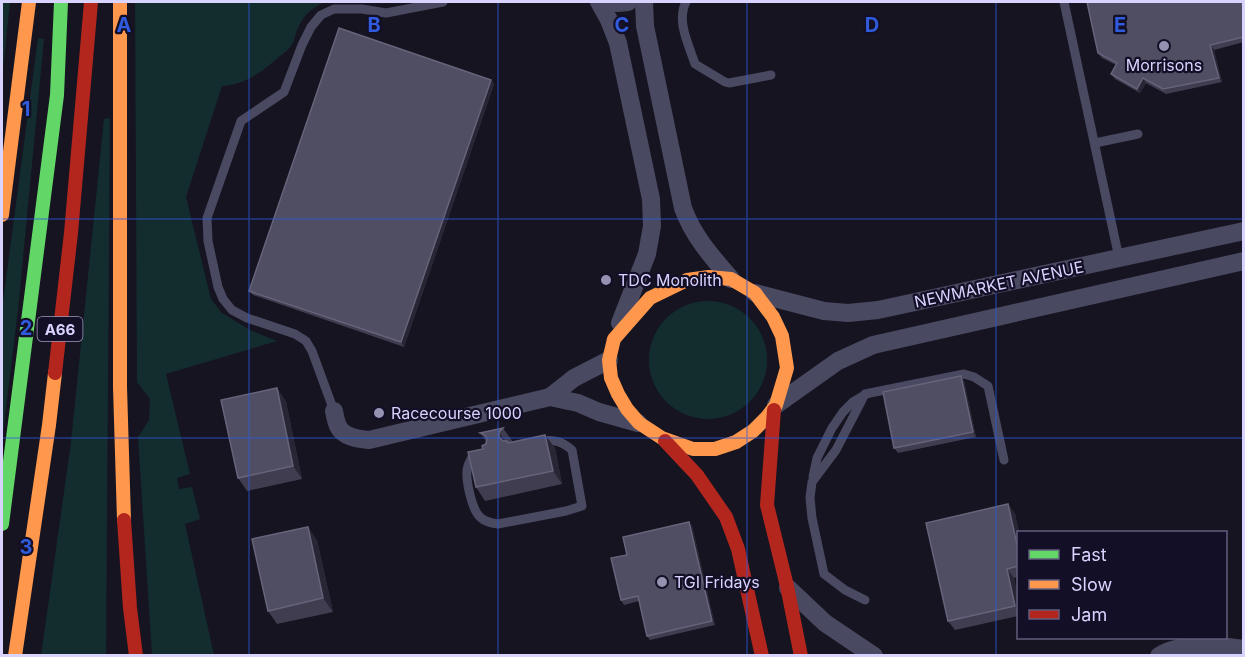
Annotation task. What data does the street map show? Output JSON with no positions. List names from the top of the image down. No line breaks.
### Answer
{"streets":{"main road":["A66"],"street":["NEWMARKET AVENUE"]},"places":["Morrisons","TDC Monolith","Racecourse 1000","TGI Fridays"],"legend":["Fast","Slow","Jam"],"grid":{"columns":["A","B","C","D","E"],"rows":["1","2","3"]}}
